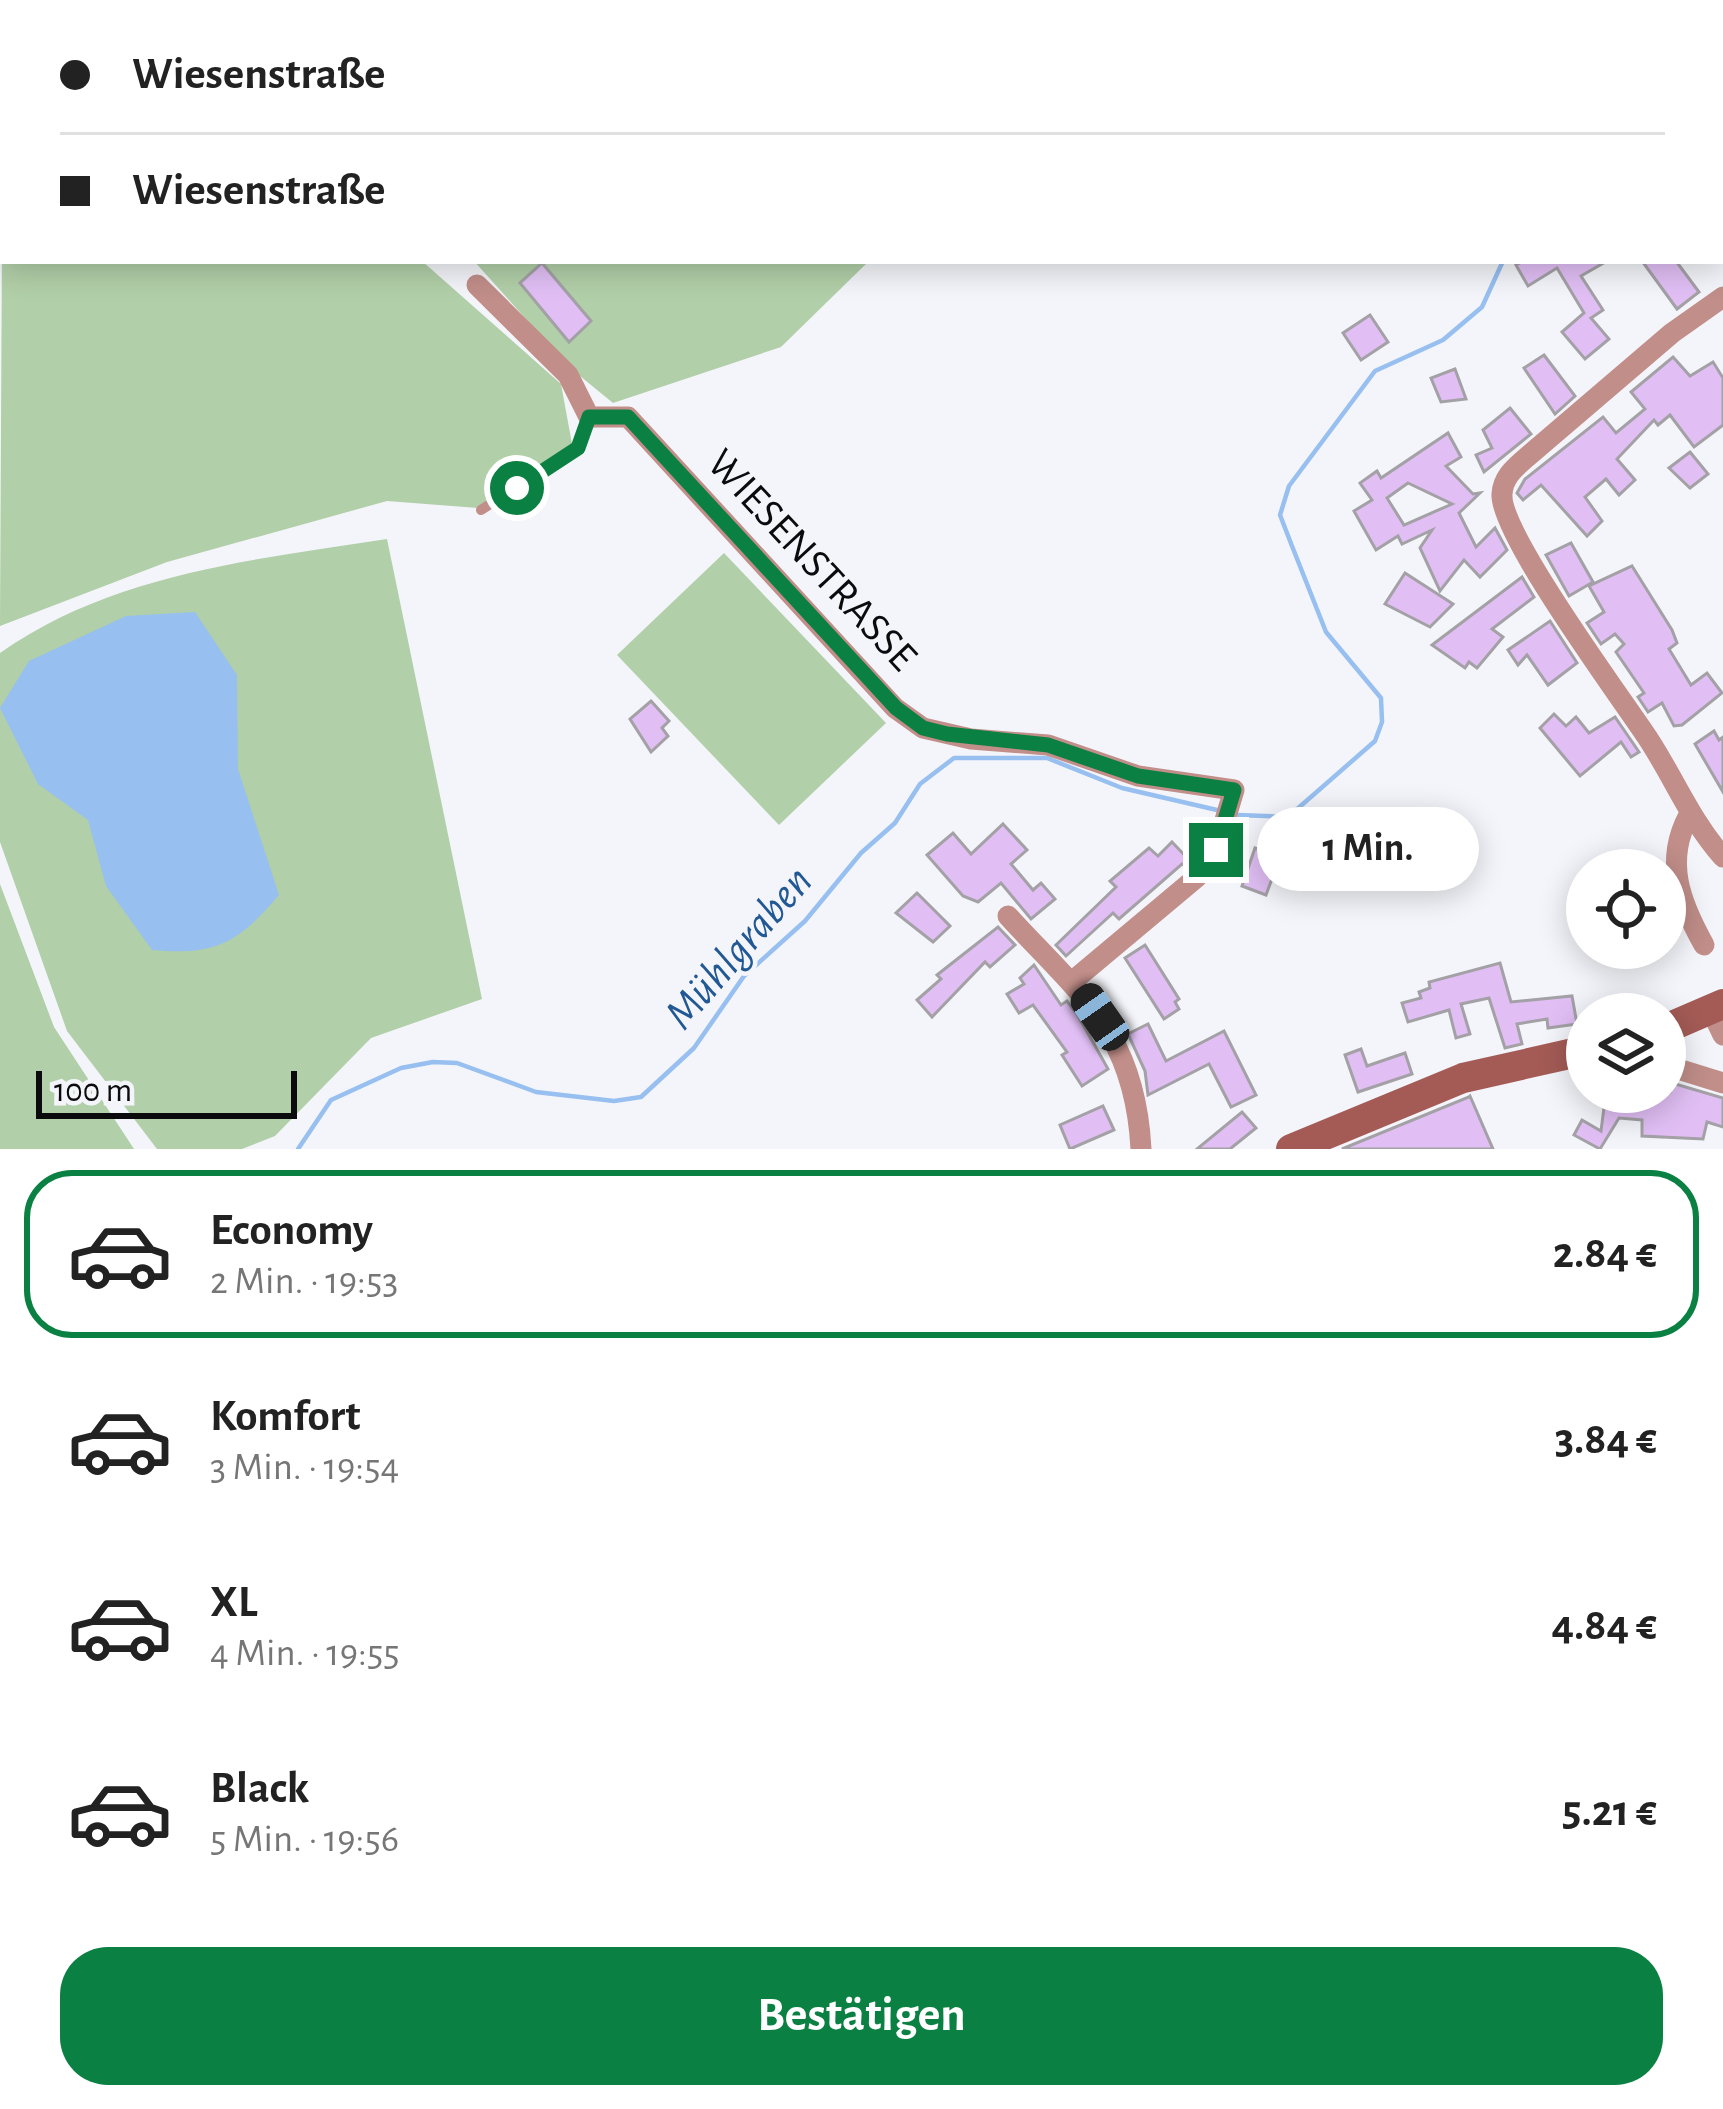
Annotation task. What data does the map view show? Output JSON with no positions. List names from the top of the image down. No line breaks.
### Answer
{"streets":{"street":["WIESENSTRASSE"]},"water":["Mühlgraben"],"scale_bar":"100 m","page":{"banner":["Wiesenstraße","Wiesenstraße"],"bubble":"1 Min.","scale":"100 m","list":[{"name":"Economy","note":"2 Min. · 19:53","value":"2.84 €"},{"name":"Komfort","note":"3 Min. · 19:54","value":"3.84 €"},{"name":"XL","note":"4 Min. · 19:55","value":"4.84 €"},{"name":"Black","note":"5 Min. · 19:56","value":"5.21 €"}],"buttons":"Bestätigen"}}
